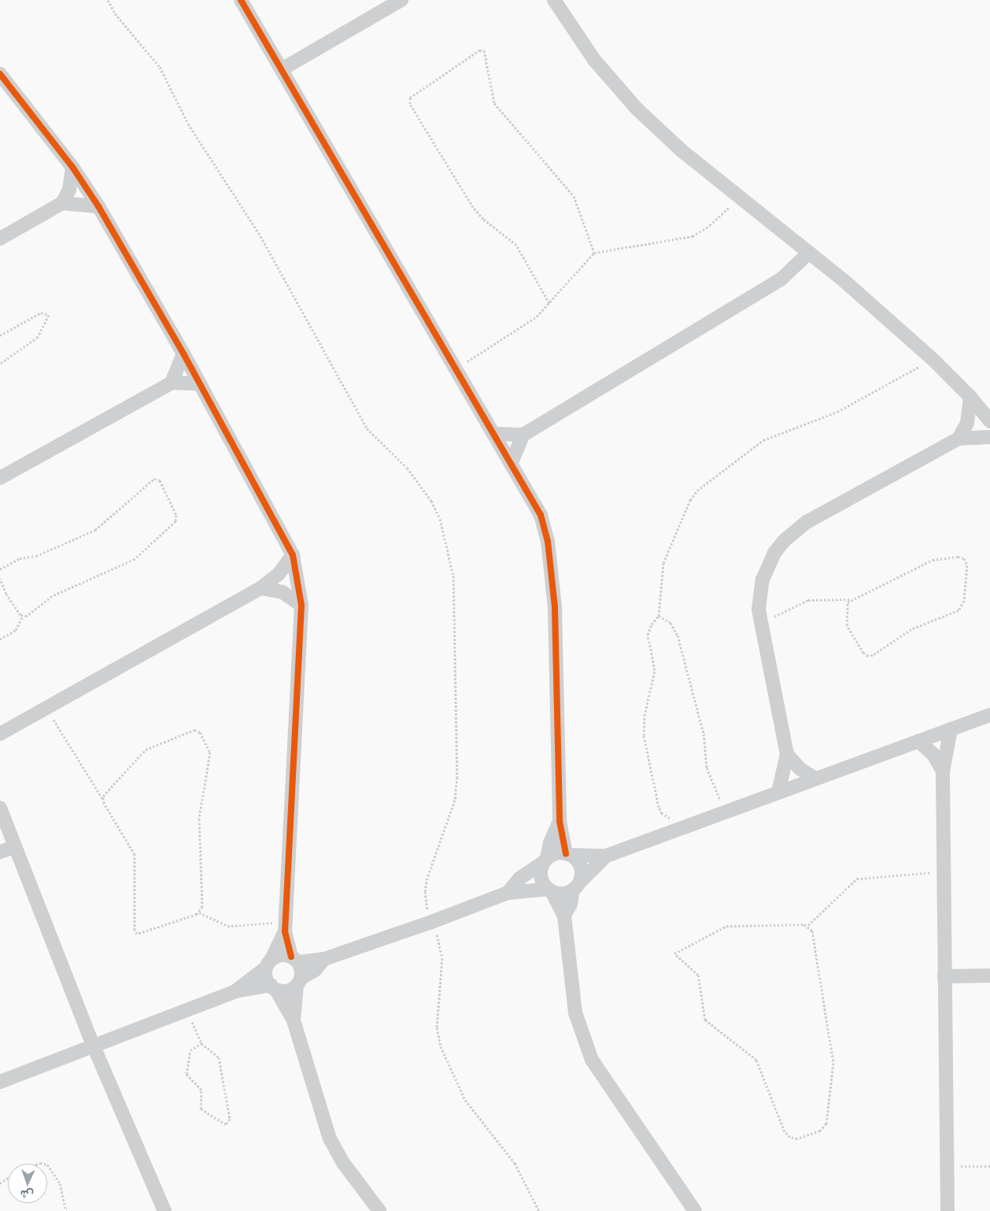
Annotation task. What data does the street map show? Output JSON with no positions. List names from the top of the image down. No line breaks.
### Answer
{"north":"bottom"}
